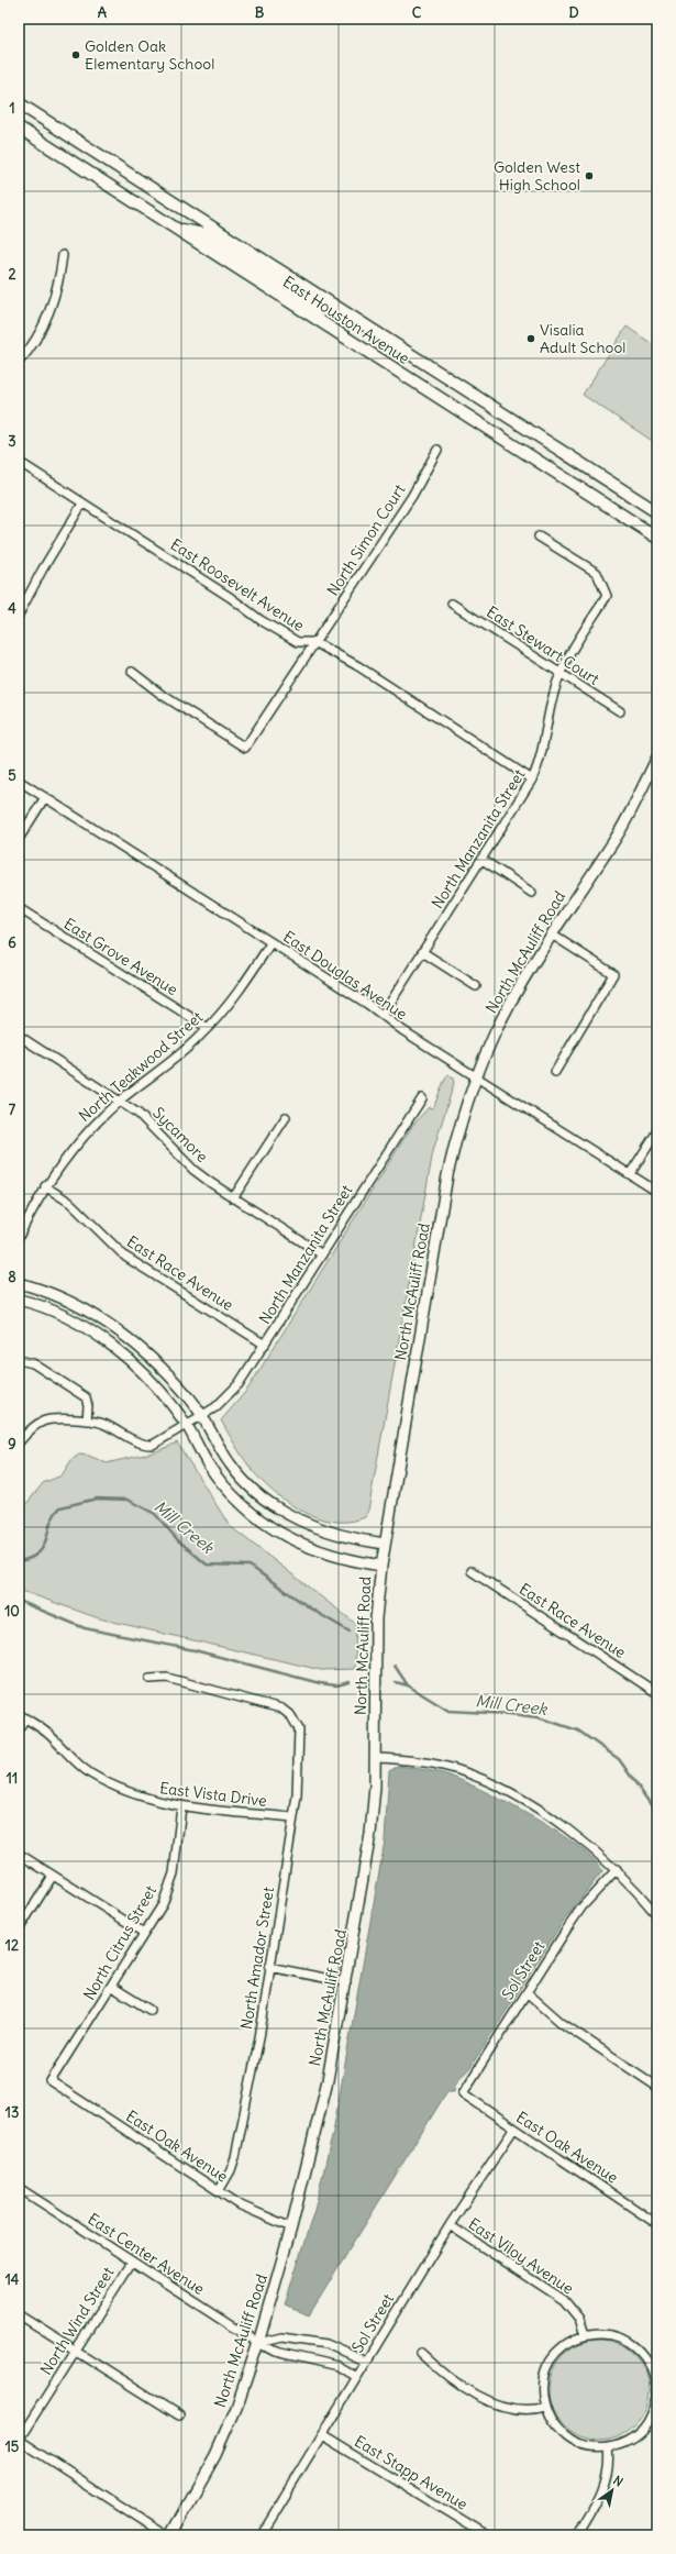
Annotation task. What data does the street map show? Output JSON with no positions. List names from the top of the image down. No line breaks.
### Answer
{"streets":{"main road":["East Houston Avenue"],"street":["North Simon Court","East Roosevelt Avenue","East Stewart Court","North Manzanita Street","North McAuliff Road","East Grove Avenue","East Douglas Avenue","North Teakwood Street","Sycamore","East Race Avenue","East Vista Drive","North Citrus Street","North Amador Street","Sol Street","East Oak Avenue","East Center Avenue","East Viloy Avenue","North Wind Street","East Stapp Avenue"]},"crossings":[["North Simon Court","East Roosevelt Avenue"],["East Roosevelt Avenue","North Manzanita Street"],["East Stewart Court","North Manzanita Street"],["North Manzanita Street","East Douglas Avenue"],["North Manzanita Street","Sycamore"],["North Manzanita Street","East Race Avenue"],["North McAuliff Road","East Douglas Avenue"],["North McAuliff Road","East Oak Avenue"],["North McAuliff Road","East Center Avenue"],["East Grove Avenue","North Teakwood Street"],["East Douglas Avenue","North Teakwood Street"],["North Teakwood Street","Sycamore"],["North Teakwood Street","East Race Avenue"],["East Vista Drive","North Citrus Street"],["East Vista Drive","North Amador Street"],["North Citrus Street","East Oak Avenue"],["North Amador Street","East Oak Avenue"],["Sol Street","East Oak Avenue"],["Sol Street","East Center Avenue"],["Sol Street","East Viloy Avenue"],["Sol Street","East Stapp Avenue"],["East Center Avenue","North Wind Street"]],"water":["Mill Creek"],"places":["Golden Oak Elementary School","Golden West High School","Visalia Adult School"],"north":"top right","grid":{"columns":["A","B","C","D"],"rows":["1","2","3","4","5","6","7","8","9","10","11","12","13","14","15"]}}
